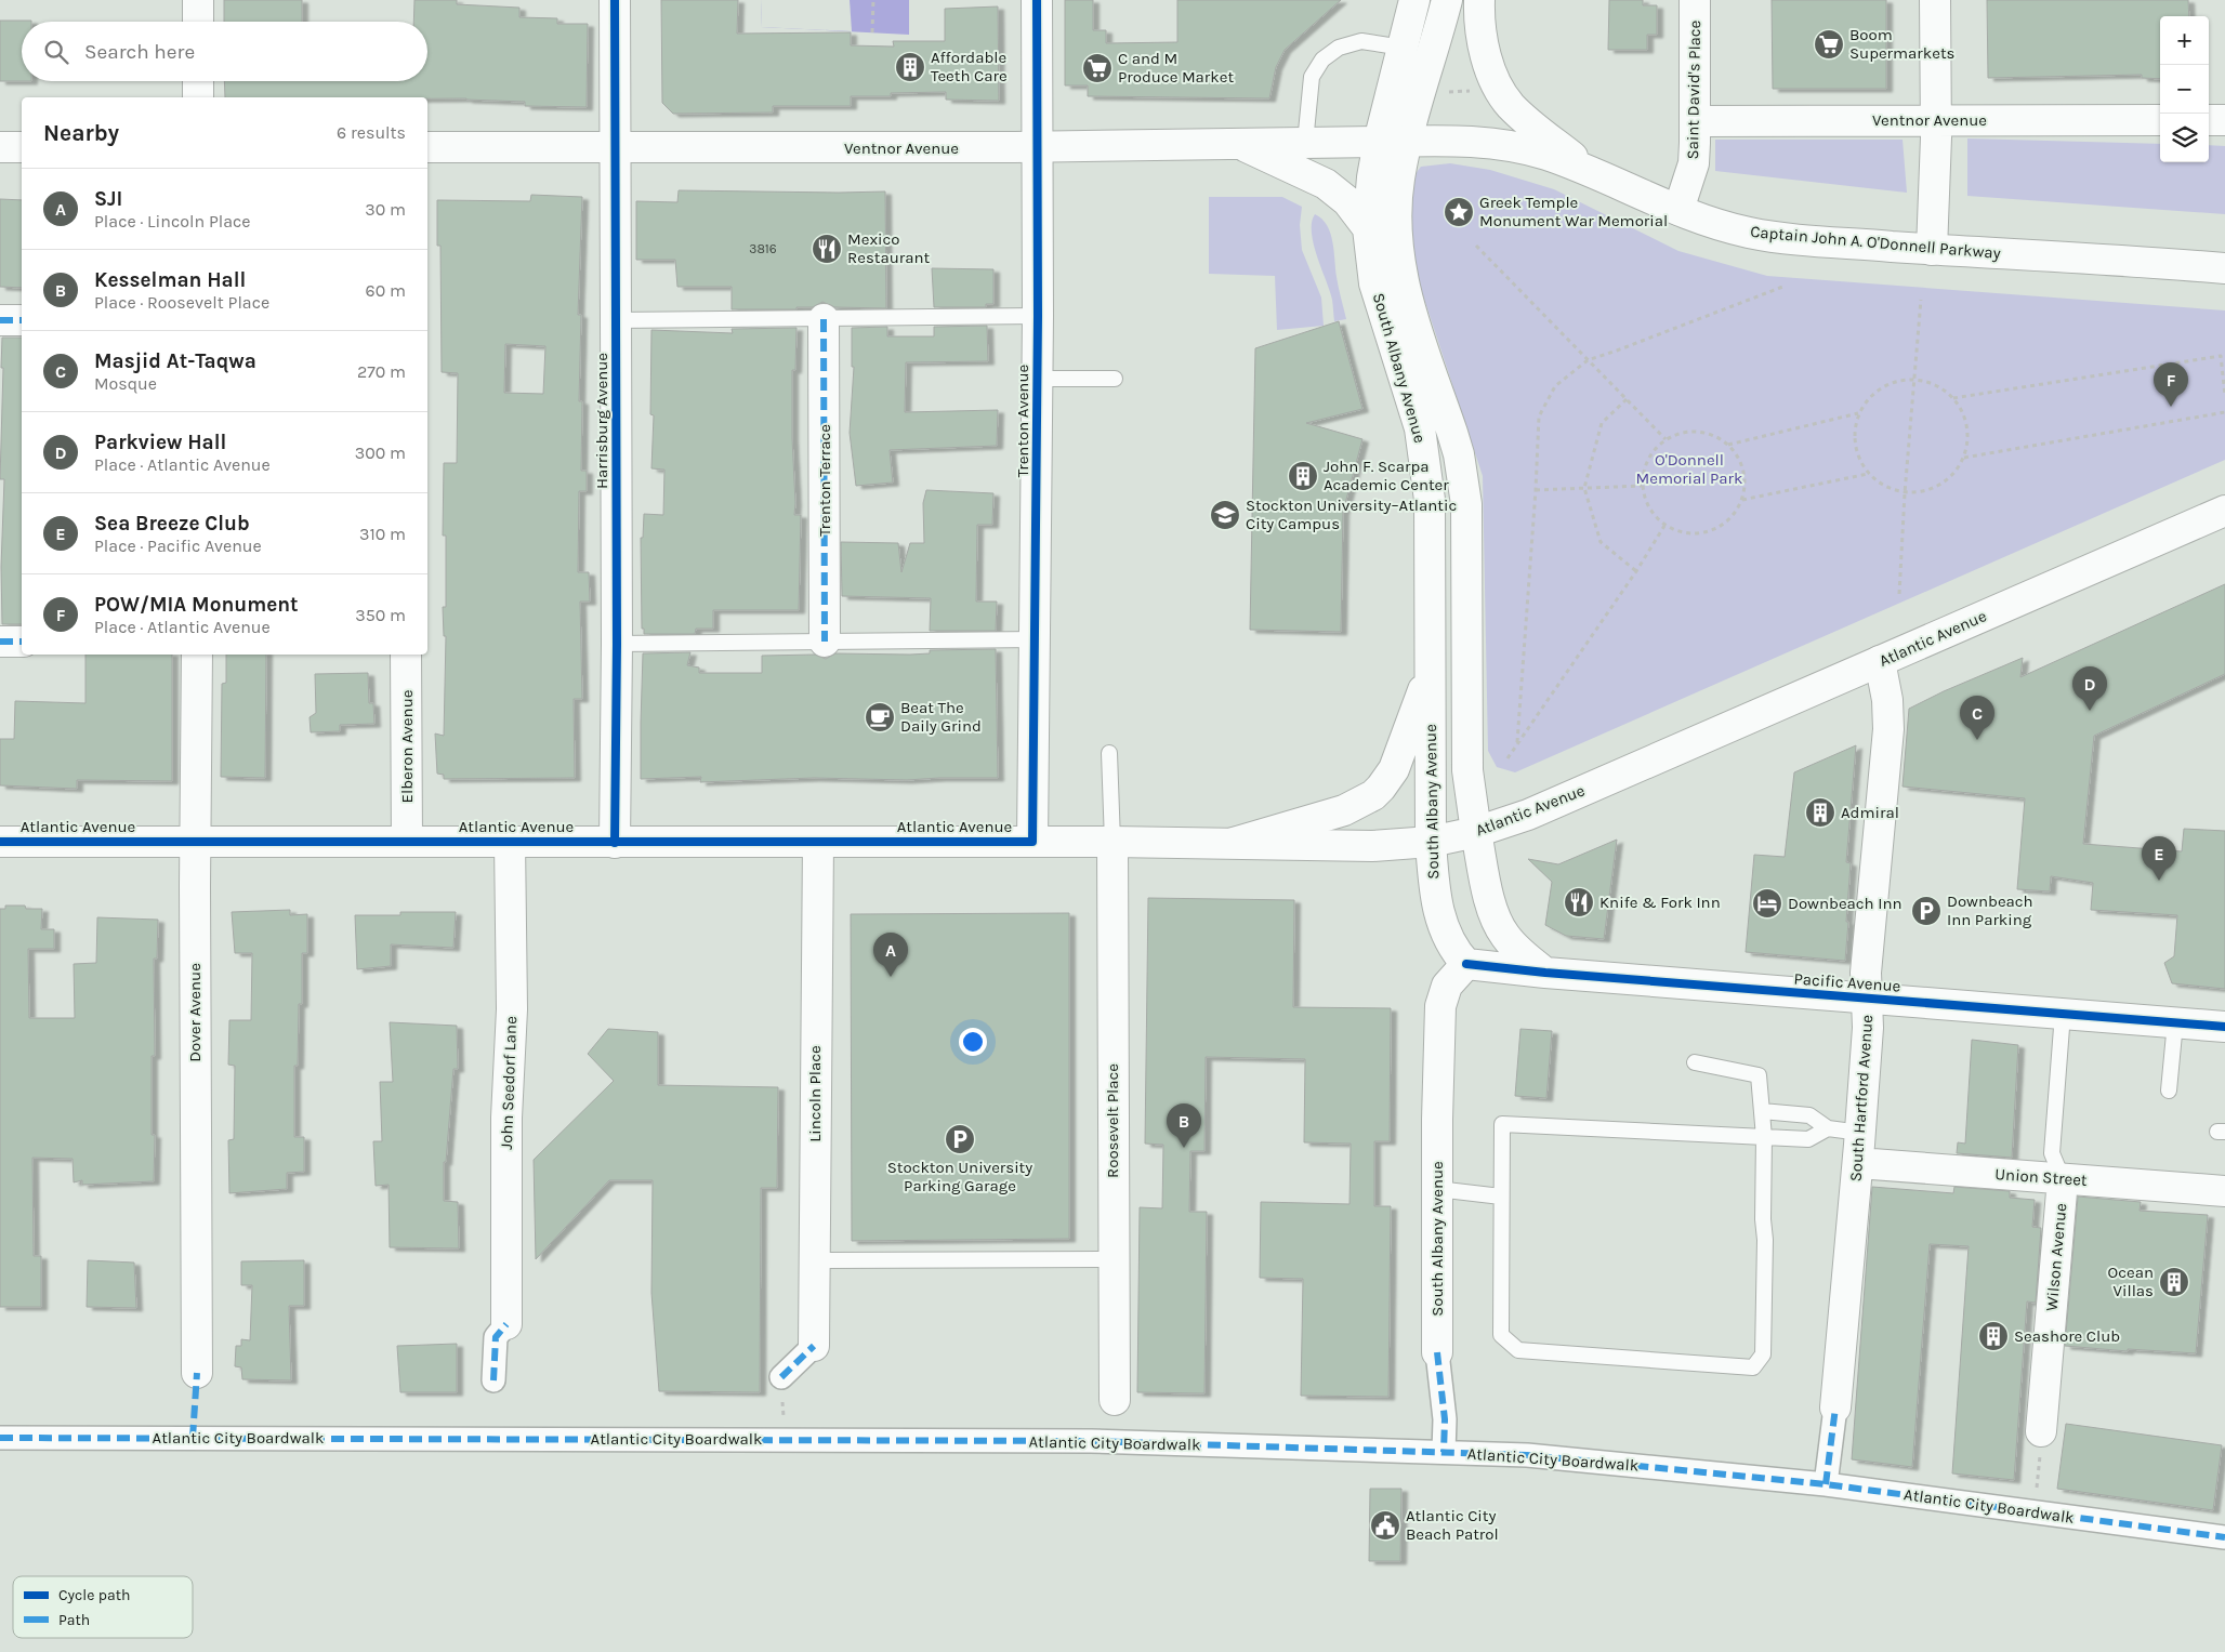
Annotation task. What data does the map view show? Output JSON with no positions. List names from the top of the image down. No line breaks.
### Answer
{"streets":{"main road":["Saint David's Place","Ventnor Avenue","Captain John A. O'Donnell Parkway","South Albany Avenue","Harrisburg Avenue","Trenton Avenue","Trenton Terrace","Atlantic Avenue","Elberon Avenue","Pacific Avenue","Dover Avenue","John Seedorf Lane","Lincoln Place","South Hartford Avenue","Roosevelt Place","Union Street","Wilson Avenue"],"street":["Atlantic City Boardwalk"]},"crossings":[["Saint David's Place","Ventnor Avenue"],["Saint David's Place","Captain John A. O'Donnell Parkway"],["Ventnor Avenue","Captain John A. O'Donnell Parkway"],["Ventnor Avenue","South Albany Avenue"],["Ventnor Avenue","Harrisburg Avenue"],["Ventnor Avenue","Trenton Avenue"],["Captain John A. O'Donnell Parkway","South Albany Avenue"],["South Albany Avenue","Atlantic Avenue"],["South Albany Avenue","Pacific Avenue"],["South Albany Avenue","Atlantic City Boardwalk"],["Harrisburg Avenue","Atlantic Avenue"],["Trenton Avenue","Atlantic Avenue"],["Atlantic Avenue","Elberon Avenue"],["Atlantic Avenue","Dover Avenue"],["Atlantic Avenue","John Seedorf Lane"],["Atlantic Avenue","Lincoln Place"],["Atlantic Avenue","South Hartford Avenue"],["Atlantic Avenue","Roosevelt Place"],["Pacific Avenue","South Hartford Avenue"],["South Hartford Avenue","Union Street"],["Union Street","Wilson Avenue"]],"parks":["O'Donnell Memorial Park"],"places":{"supermarket":["Boom Supermarkets","C and M Produce Market"],"building":["Affordable Teeth Care","John F. Scarpa Academic Center","Admiral","Ocean Villas","Seashore Club"],"place":["Greek Temple Monument War Memorial"],"restaurant":["Mexico Restaurant","Knife & Fork Inn"],"school or university":["Stockton University–Atlantic City Campus"],"cafe":["Beat The Daily Grind"],"hotel":["Downbeach Inn"],"parking":["Downbeach Inn Parking","Stockton University Parking Garage"],"public building":["Atlantic City Beach Patrol"]},"house_numbers":["3816"],"legend":["Cycle path","Path"],"page":{"map_buttons":["+","−"],"search":"Search here","heading":["Nearby","6 results"],"list":[{"mark":"A","name":"SJI","note":"Place · Lincoln Place","value":"30 m"},{"mark":"B","name":"Kesselman Hall","note":"Place · Roosevelt Place","value":"60 m"},{"mark":"C","name":"Masjid At-Taqwa","note":"Mosque","value":"270 m"},{"mark":"D","name":"Parkview Hall","note":"Place · Atlantic Avenue","value":"300 m"},{"mark":"E","name":"Sea Breeze Club","note":"Place · Pacific Avenue","value":"310 m"},{"mark":"F","name":"POW/MIA Monument","note":"Place · Atlantic Avenue","value":"350 m"}],"pins":["F","D","C","E","A","B"]}}
